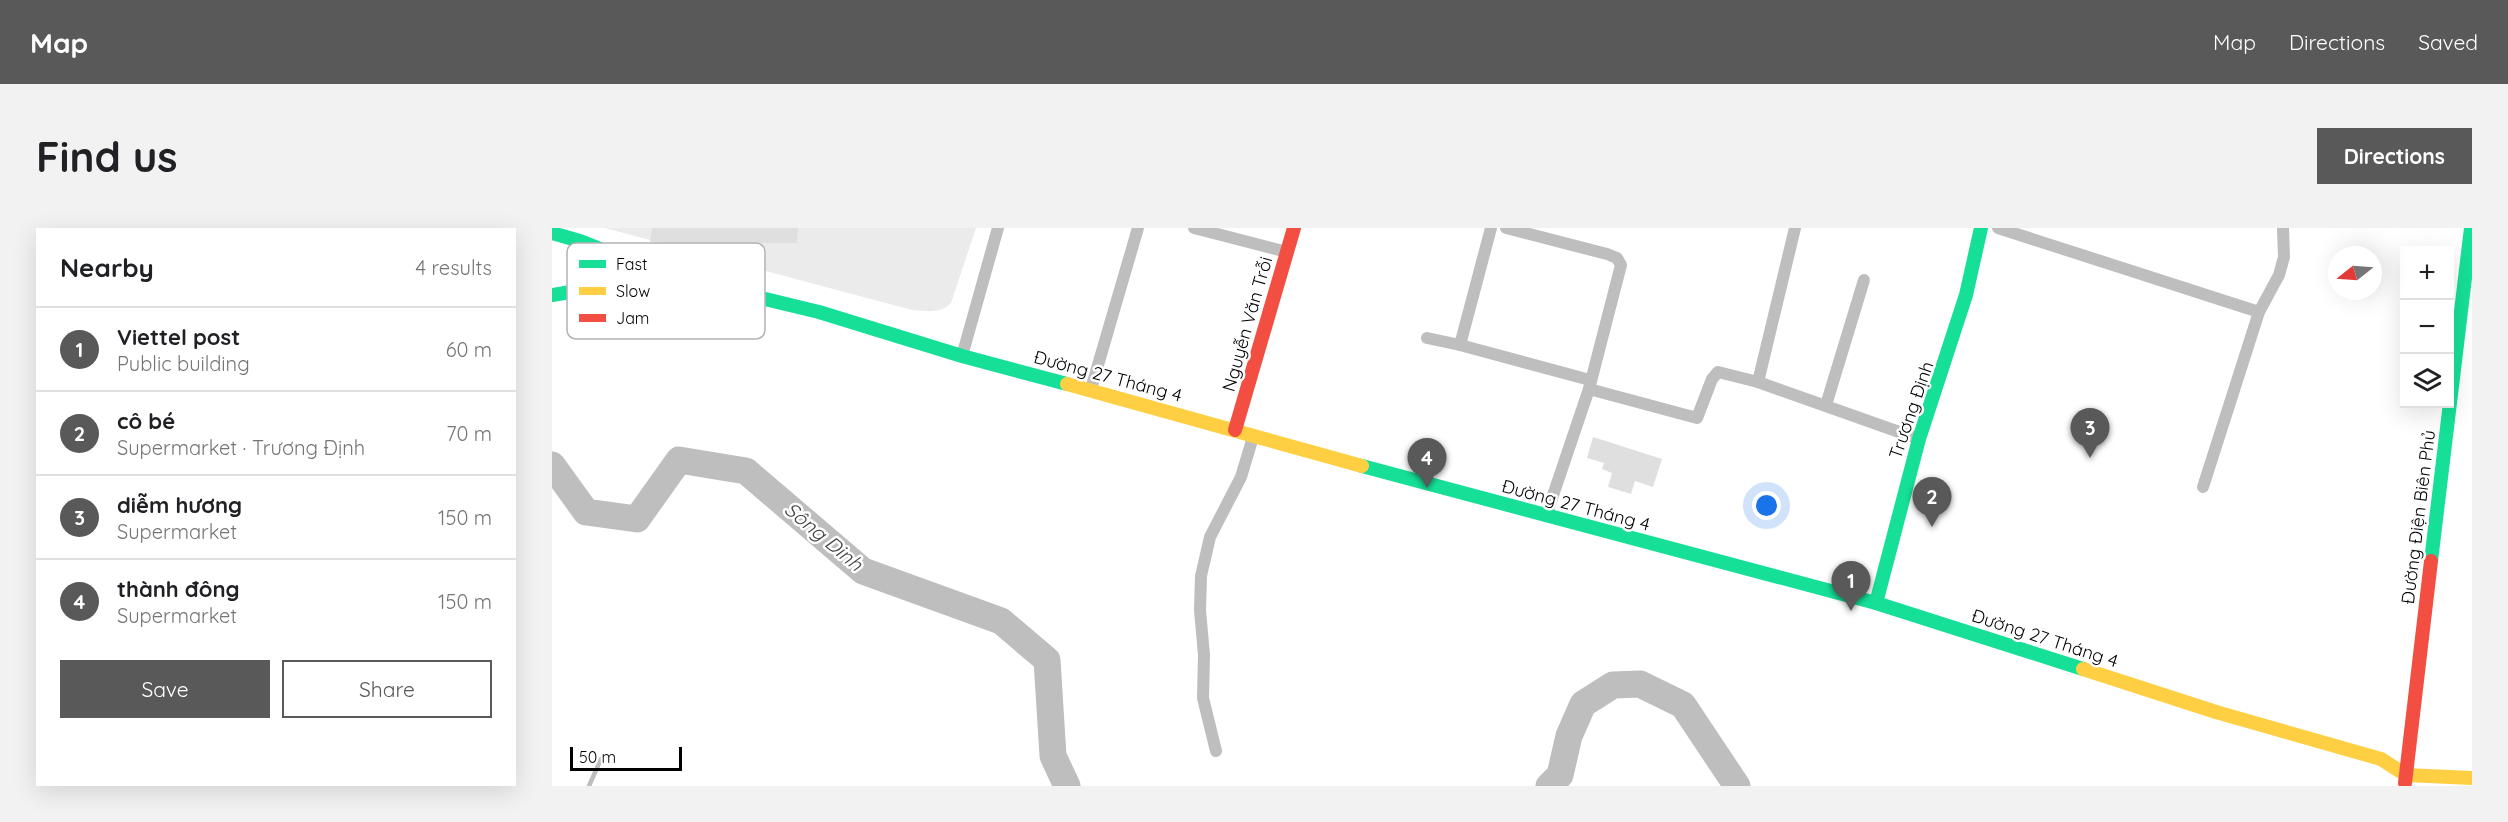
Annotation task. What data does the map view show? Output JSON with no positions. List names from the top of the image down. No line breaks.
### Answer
{"streets":{"street":["Nguyễn Văn Trỗi","Đường 27 Tháng 4","Trương Định","Đường Điện Biên Phủ"]},"crossings":[["Nguyễn Văn Trỗi","Đường 27 Tháng 4"],["Đường 27 Tháng 4","Trương Định"],["Đường 27 Tháng 4","Đường Điện Biên Phủ"]],"water":["Sông Dinh"],"legend":["Fast","Slow","Jam"],"scale_bar":"50 m","north":"left","page":{"header":"Map","nav":["Map","Directions","Saved"],"buttons":["Directions",["Save","Share"]],"title":"Find us","heading":["Nearby","4 results"],"map_buttons":["+","−"],"list":[{"mark":"1","name":"Viettel post","note":"Public building","value":"60 m"},{"mark":"2","name":"cô bé","note":"Supermarket · Trương Định","value":"70 m"},{"mark":"3","name":"diễm hương","note":"Supermarket","value":"150 m"},{"mark":"4","name":"thành đông","note":"Supermarket","value":"150 m"}],"pins":["3","4","2","1"],"scale":"50 m"}}
